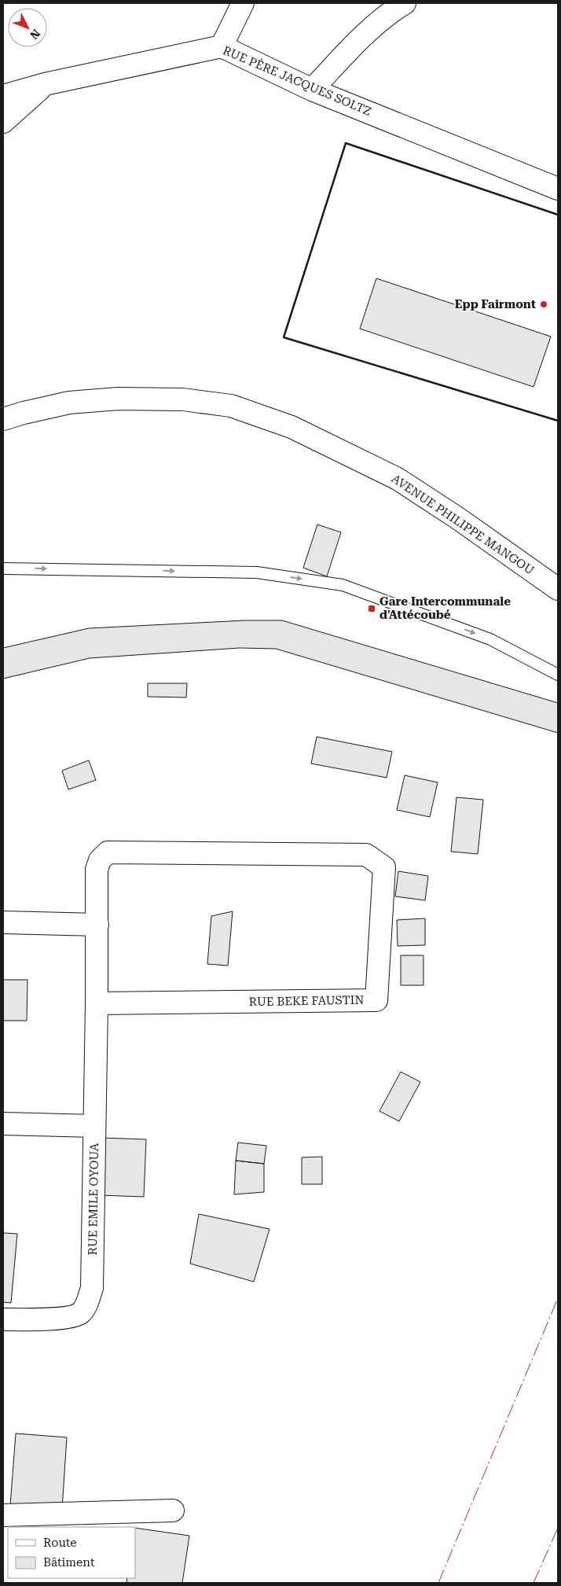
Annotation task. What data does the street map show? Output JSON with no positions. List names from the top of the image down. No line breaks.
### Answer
{"streets":{"street":["RUE PÈRE JACQUES SOLTZ","AVENUE PHILIPPE MANGOU","RUE BEKE FAUSTIN","RUE EMILE OYOUA"]},"crossings":[["RUE BEKE FAUSTIN","RUE EMILE OYOUA"]],"places":{"other":["Epp Fairmont"],"transit":["Gare Intercommunale d'Attécoubé"]},"legend":["Route","Bâtiment"],"north":"bottom right"}
